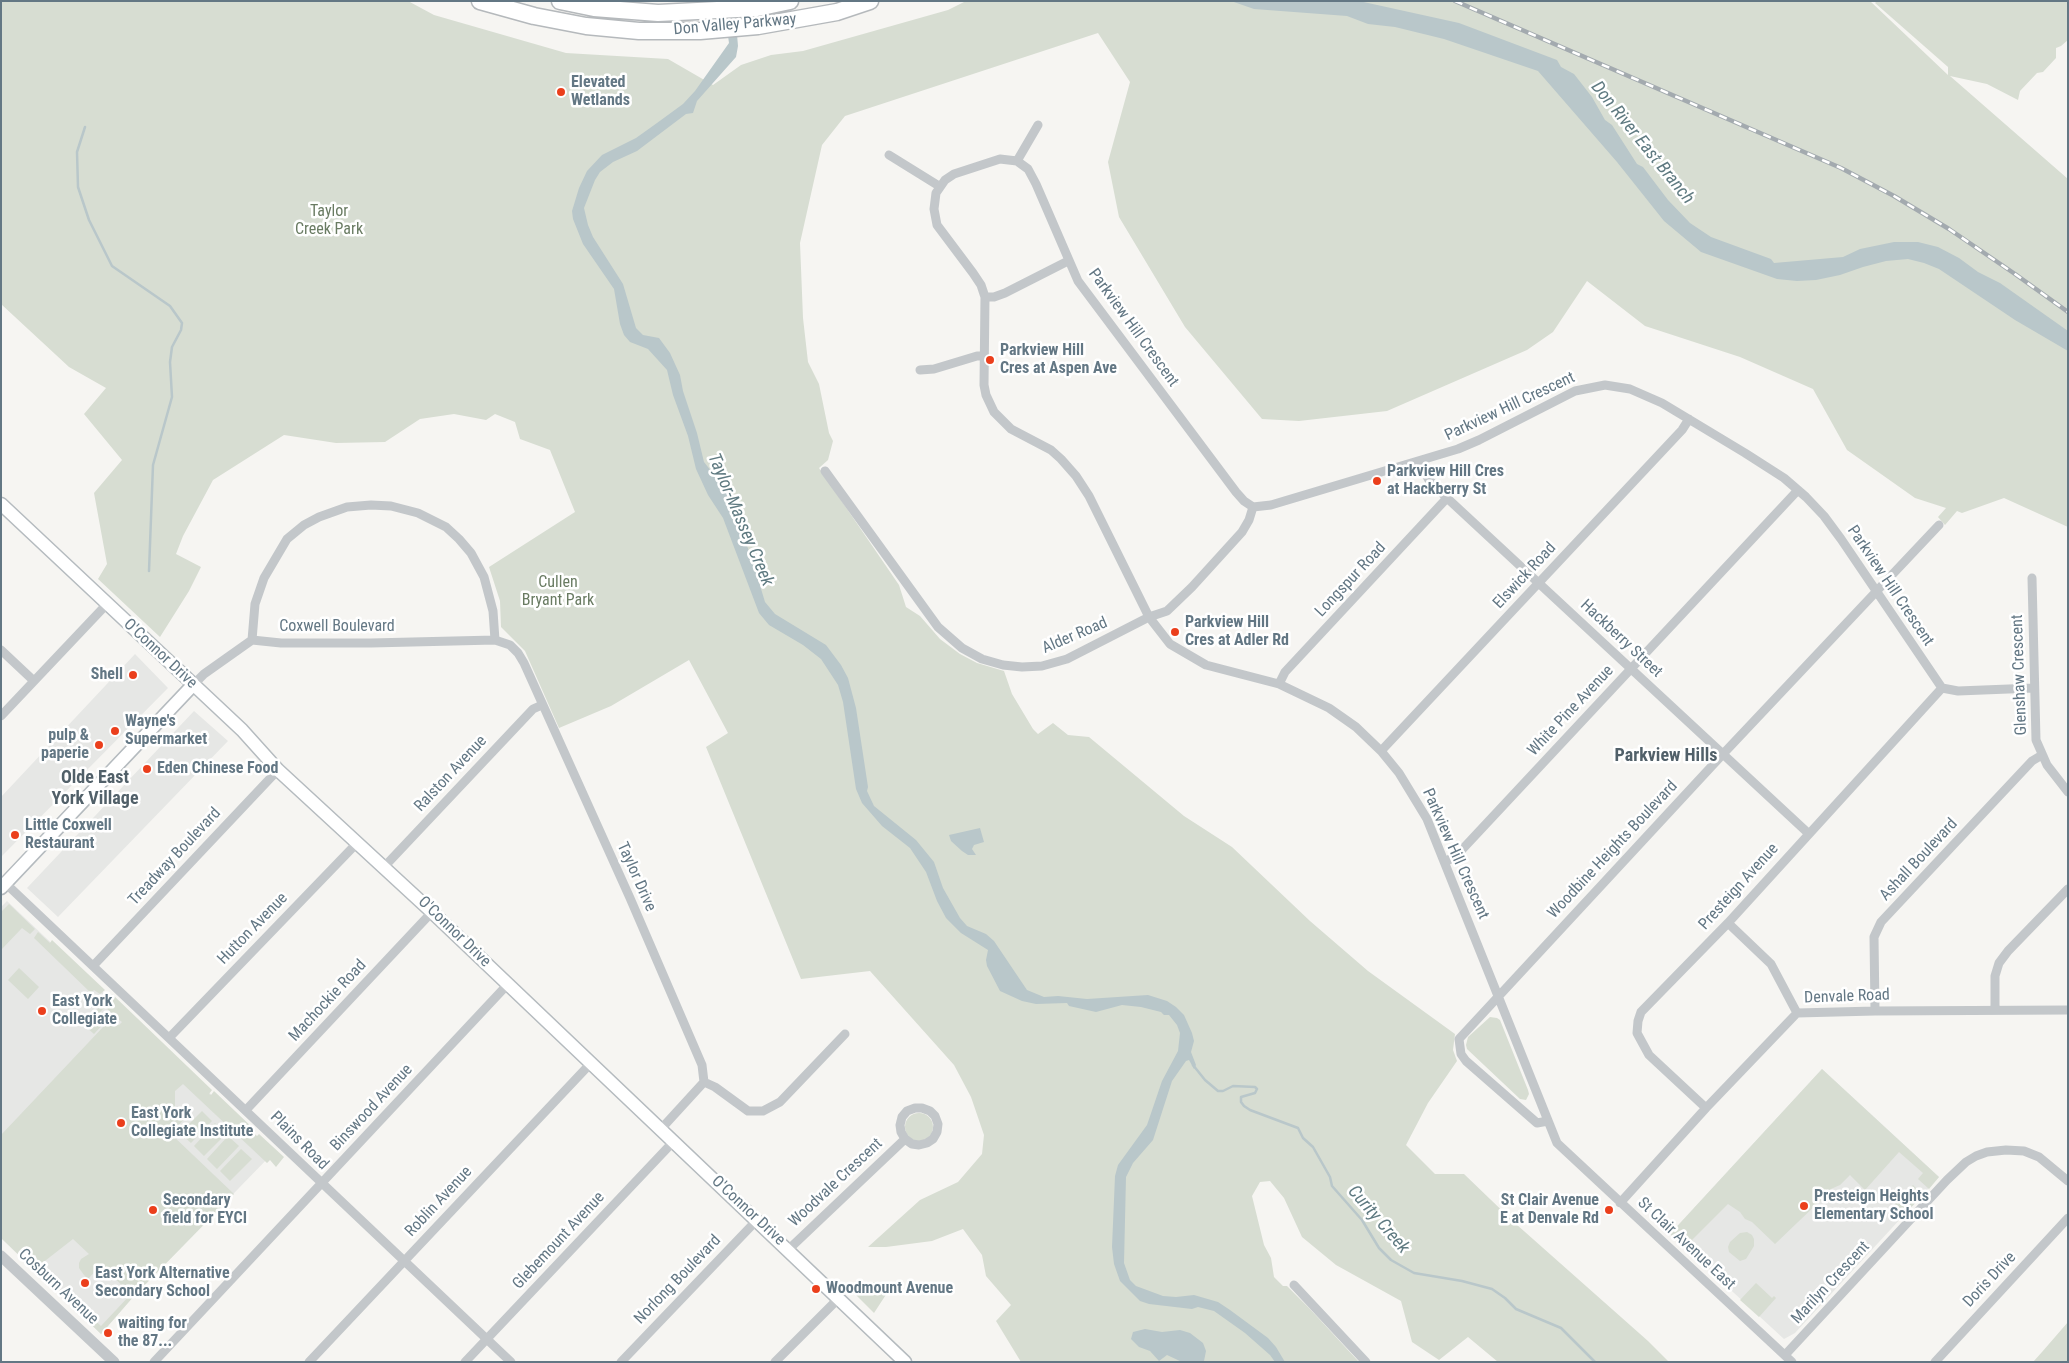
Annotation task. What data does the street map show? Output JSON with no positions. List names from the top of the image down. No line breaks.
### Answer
{"streets":{"highway":["Don Valley Parkway"],"main road":["O'Connor Drive"],"street":["Parkview Hill Crescent","Elswick Road","Longspur Road","Coxwell Boulevard","Alder Road","Hackberry Street","Glenshaw Crescent","White Pine Avenue","Ralston Avenue","Woodbine Heights Boulevard","Treadway Boulevard","Ashall Boulevard","Taylor Drive","Presteign Avenue","Hutton Avenue","Denvale Road","Machockie Road","Binswood Avenue","Plains Road","Woodvale Crescent","Roblin Avenue","Glebemount Avenue","St Clair Avenue East","Norlong Boulevard","Doris Drive","Marilyn Crescent","Cosburn Avenue"]},"crossings":[["Parkview Hill Crescent","Elswick Road"],["Parkview Hill Crescent","Longspur Road"],["Parkview Hill Crescent","Alder Road"],["Parkview Hill Crescent","Hackberry Street"],["Parkview Hill Crescent","White Pine Avenue"],["Parkview Hill Crescent","Woodbine Heights Boulevard"],["Parkview Hill Crescent","Presteign Avenue"],["Parkview Hill Crescent","St Clair Avenue East"],["Elswick Road","Hackberry Street"],["Longspur Road","Hackberry Street"],["Coxwell Boulevard","Taylor Drive"],["Hackberry Street","White Pine Avenue"],["Hackberry Street","Woodbine Heights Boulevard"],["Hackberry Street","Presteign Avenue"],["O'Connor Drive","Ralston Avenue"],["O'Connor Drive","Treadway Boulevard"],["O'Connor Drive","Hutton Avenue"],["O'Connor Drive","Machockie Road"],["O'Connor Drive","Binswood Avenue"],["O'Connor Drive","Woodvale Crescent"],["O'Connor Drive","Roblin Avenue"],["O'Connor Drive","Glebemount Avenue"],["O'Connor Drive","Norlong Boulevard"],["Glenshaw Crescent","Ashall Boulevard"],["Ralston Avenue","Taylor Drive"],["Treadway Boulevard","Plains Road"],["Ashall Boulevard","Denvale Road"],["Presteign Avenue","Denvale Road"],["Hutton Avenue","Plains Road"],["Denvale Road","St Clair Avenue East"],["Machockie Road","Plains Road"],["Binswood Avenue","Plains Road"],["Plains Road","Roblin Avenue"],["Plains Road","Glebemount Avenue"],["St Clair Avenue East","Marilyn Crescent"]],"districts":["Parkview Hills","Olde East York Village"],"water":["Don River East Branch","Taylor-Massey Creek","Curity Creek"],"parks":["Taylor Creek Park","Cullen Bryant Park"],"places":["Elevated Wetlands","Parkview Hill Cres at Aspen Ave","Parkview Hill Cres at Hackberry St","Parkview Hill Cres at Adler Rd","Shell","Wayne's Supermarket","pulp & paperie","Eden Chinese Food","Little Coxwell Restaurant","East York Collegiate","East York Collegiate Institute","Presteign Heights Elementary School","Secondary field for EYCI","St Clair Avenue E at Denvale Rd","East York Alternative Secondary School","Woodmount Avenue","waiting for the 87..."]}
